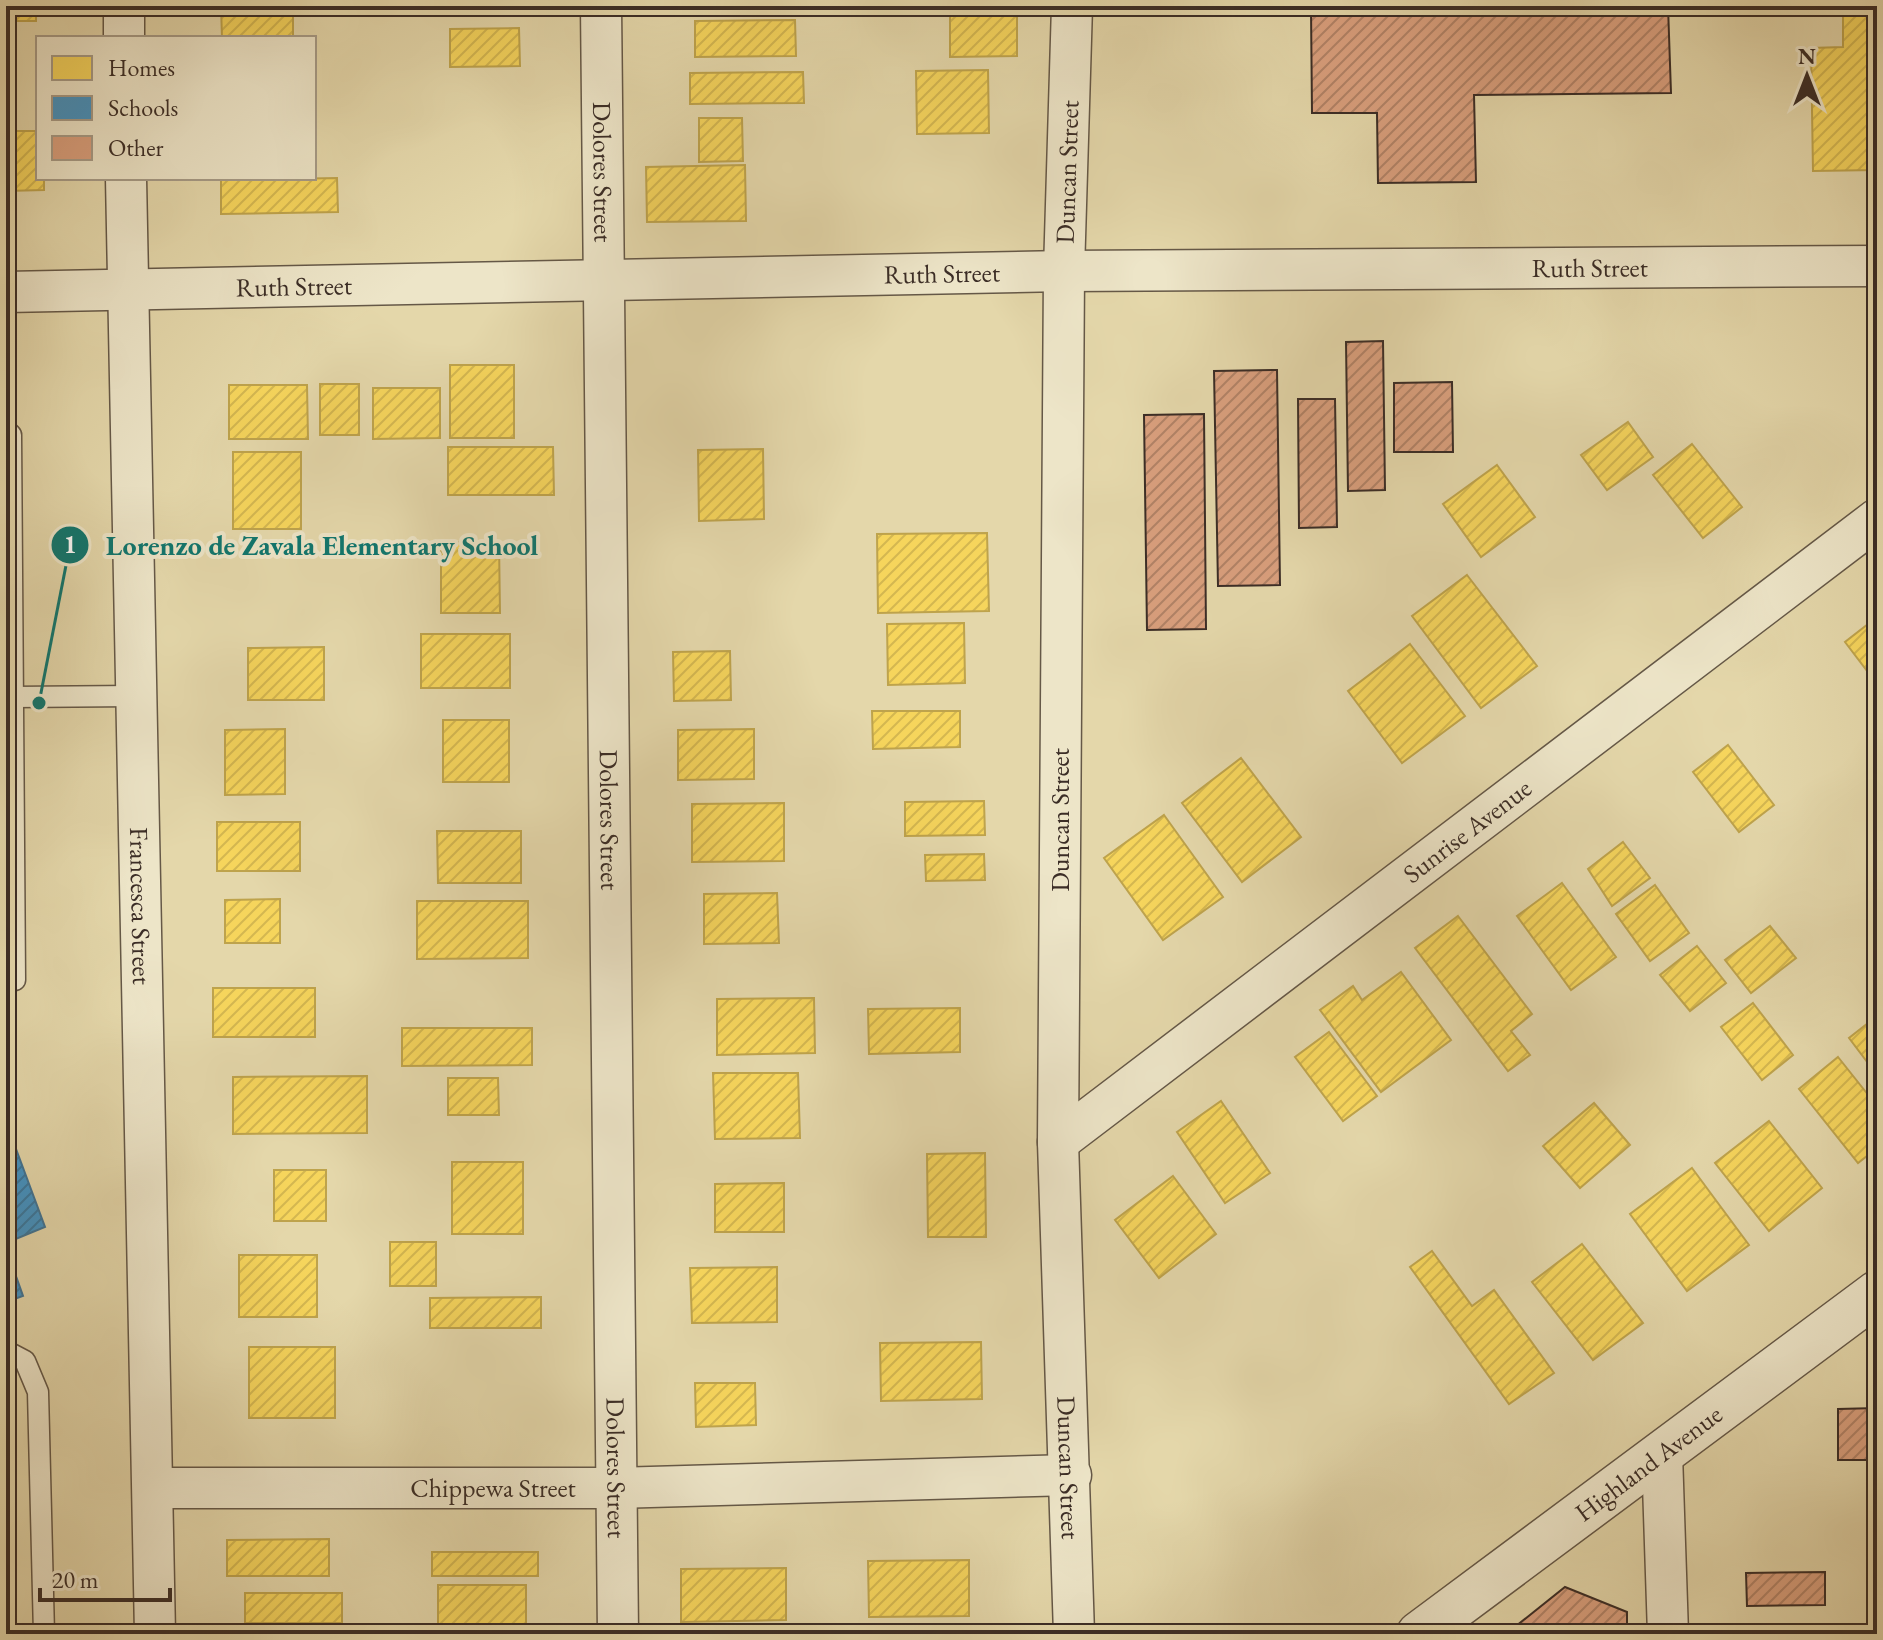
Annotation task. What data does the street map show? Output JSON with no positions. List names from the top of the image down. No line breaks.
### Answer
{"streets":{"street":["Dolores Street","Duncan Street","Ruth Street","Sunrise Avenue","Francesca Street","Highland Avenue","Chippewa Street"]},"crossings":[["Dolores Street","Ruth Street"],["Dolores Street","Chippewa Street"],["Duncan Street","Ruth Street"],["Duncan Street","Sunrise Avenue"],["Duncan Street","Chippewa Street"],["Ruth Street","Francesca Street"],["Francesca Street","Chippewa Street"]],"places":["Lorenzo de Zavala Elementary School"],"legend":["Homes","Schools","Other"],"scale_bar":"20 m","north":"top"}
